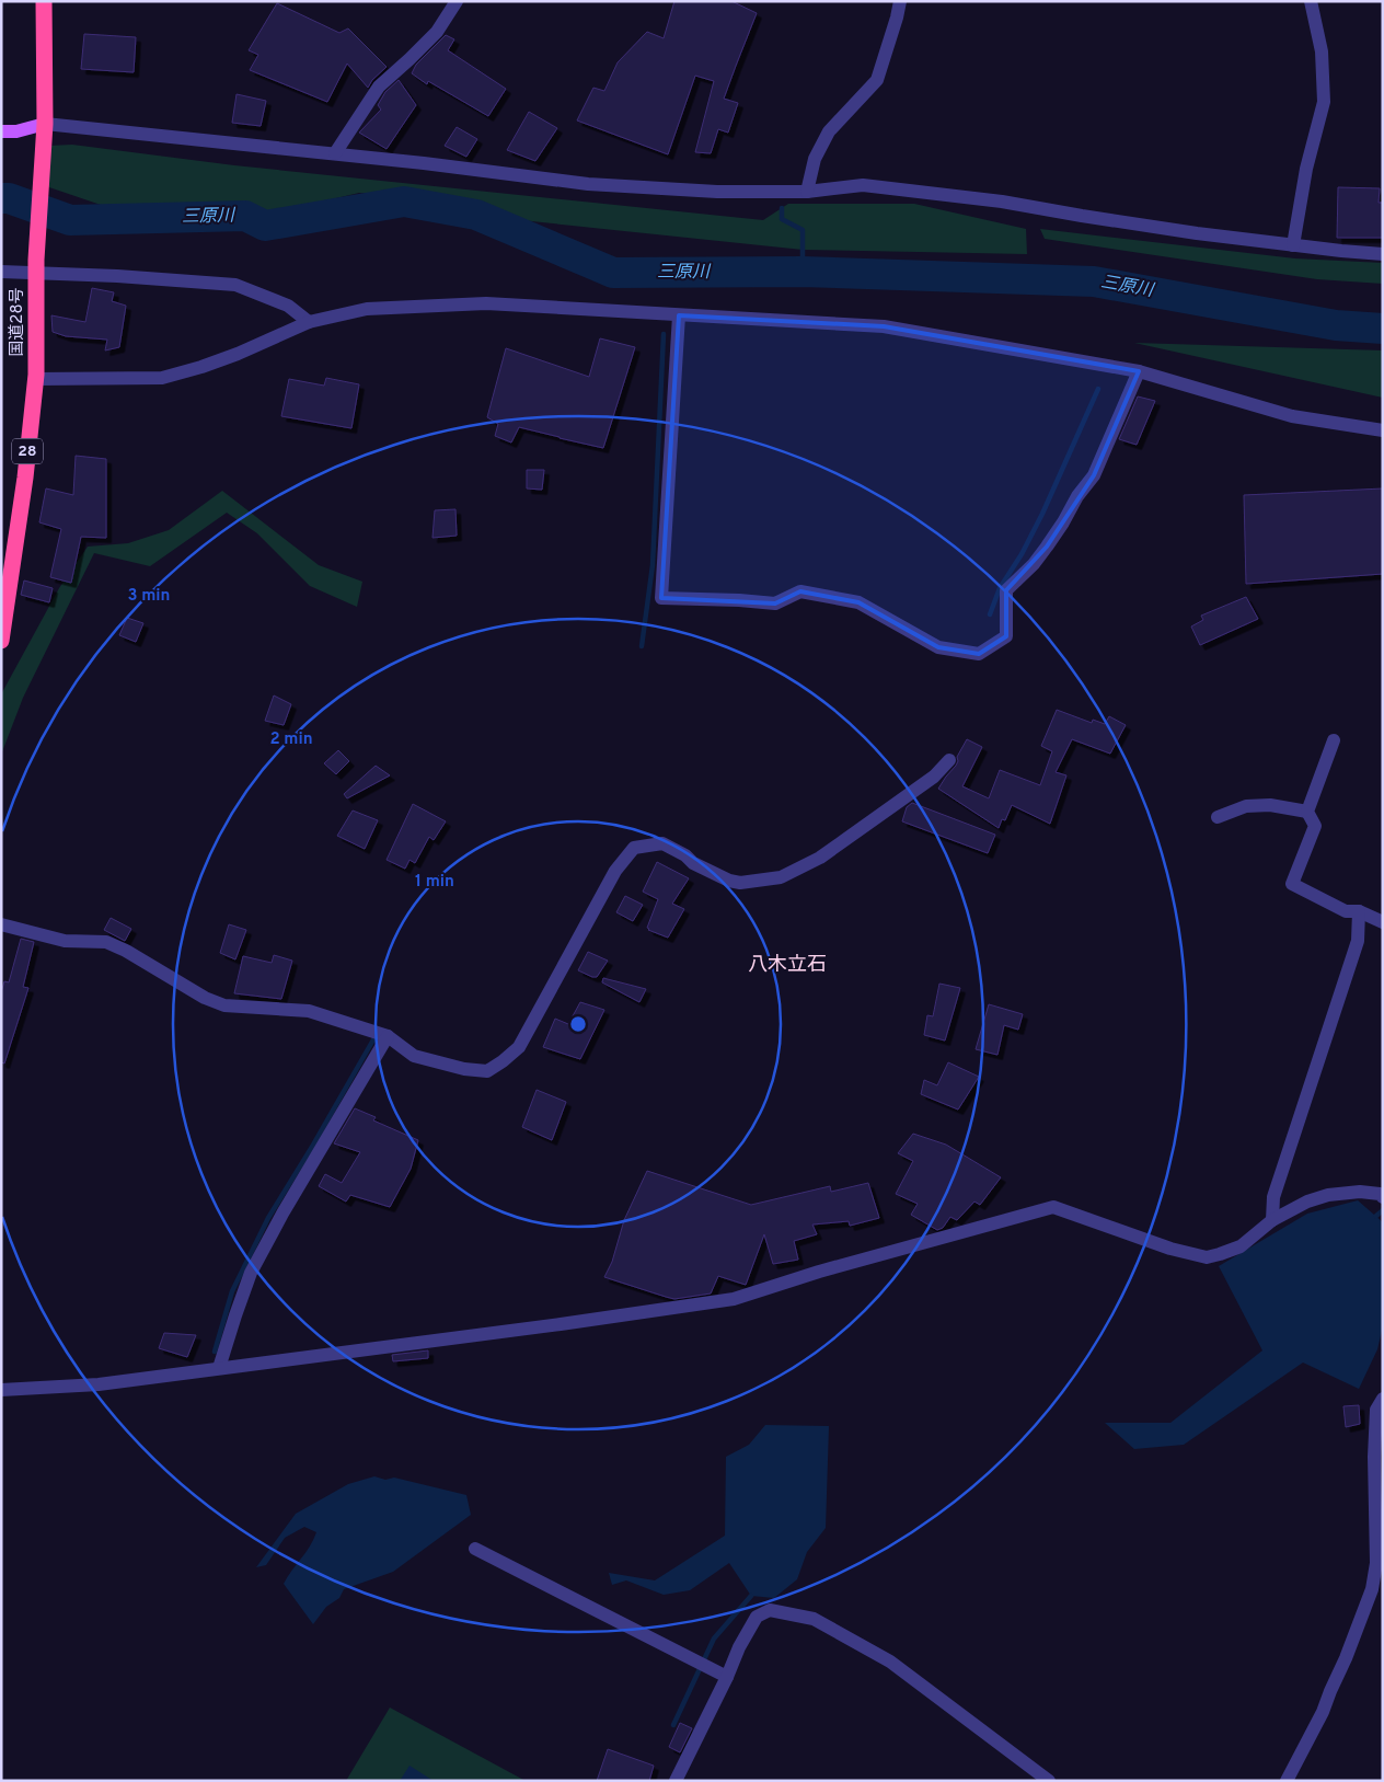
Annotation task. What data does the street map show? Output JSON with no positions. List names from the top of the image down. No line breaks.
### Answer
{"streets":{"highway":["国道28号","28"]},"districts":["八木立石"],"water":["三原川"],"rings":["3 min","2 min","1 min"]}
